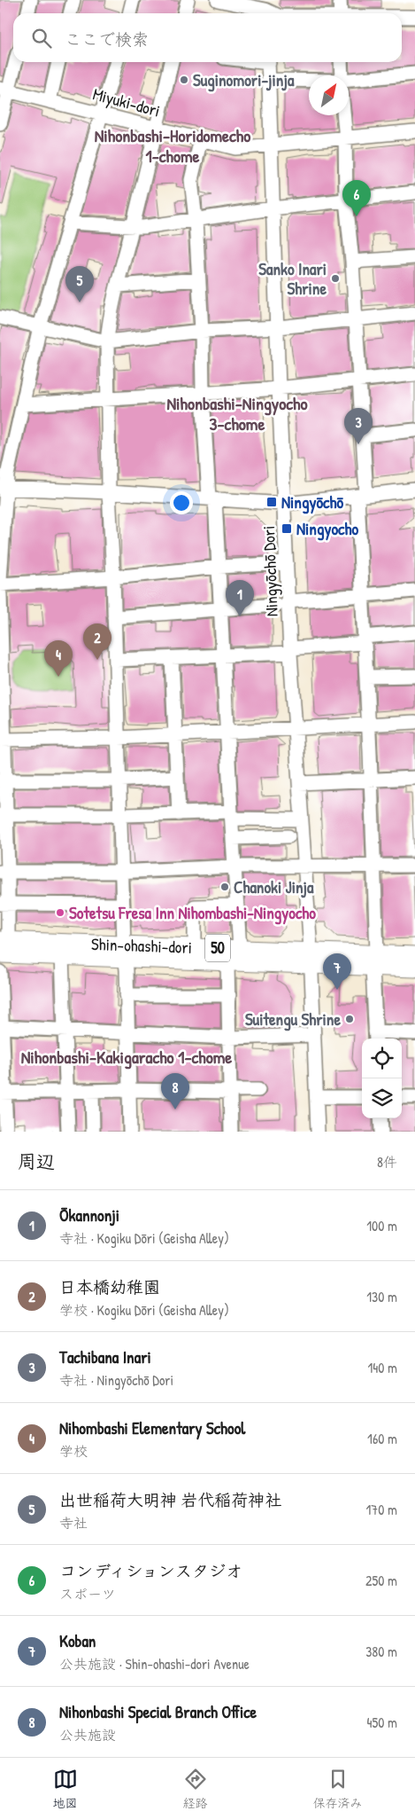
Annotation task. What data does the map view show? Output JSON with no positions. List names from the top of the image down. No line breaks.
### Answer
{"streets":{"main road":["Shin-ohashi-dori","50"],"street":["Miyuki-dori","Ningyōchō Dori"]},"crossings":[["Miyuki-dori","Ningyōchō Dori"],["Ningyōchō Dori","Shin-ohashi-dori"],["Shin-ohashi-dori","50"]],"districts":["Nihonbashi-Horidomecho 1-chome","Nihonbashi-Ningyocho 3-chome","Nihonbashi-Kakigaracho 1-chome"],"places":{"other":["Suginomori-jinja","Sanko Inari Shrine","Chanoki Jinja","Sotetsu Fresa Inn Nihombashi-Ningyocho","Suitengu Shrine"],"transit":["Ningyōchō","Ningyocho"]},"north":"top right","page":{"search":"ここで検索","pins":["6","5","3","1","2","4","7","8"],"heading":["周辺","8件"],"list":[{"mark":"1","name":"Ōkannonji","note":"寺社 · Kogiku Dōri (Geisha Alley)","value":"100 m"},{"mark":"2","name":"日本橋幼稚園","note":"学校 · Kogiku Dōri (Geisha Alley)","value":"130 m"},{"mark":"3","name":"Tachibana Inari","note":"寺社 · Ningyōchō Dori","value":"140 m"},{"mark":"4","name":"Nihombashi Elementary School","note":"学校","value":"160 m"},{"mark":"5","name":"出世稲荷大明神 岩代稲荷神社","note":"寺社","value":"170 m"},{"mark":"6","name":"コンディションスタジオ","note":"スポーツ","value":"250 m"},{"mark":"7","name":"Koban","note":"公共施設 · Shin-ohashi-dori Avenue","value":"380 m"},{"mark":"8","name":"Nihonbashi Special Branch Office","note":"公共施設","value":"450 m"}],"nav":["地図","経路","保存済み"]}}
